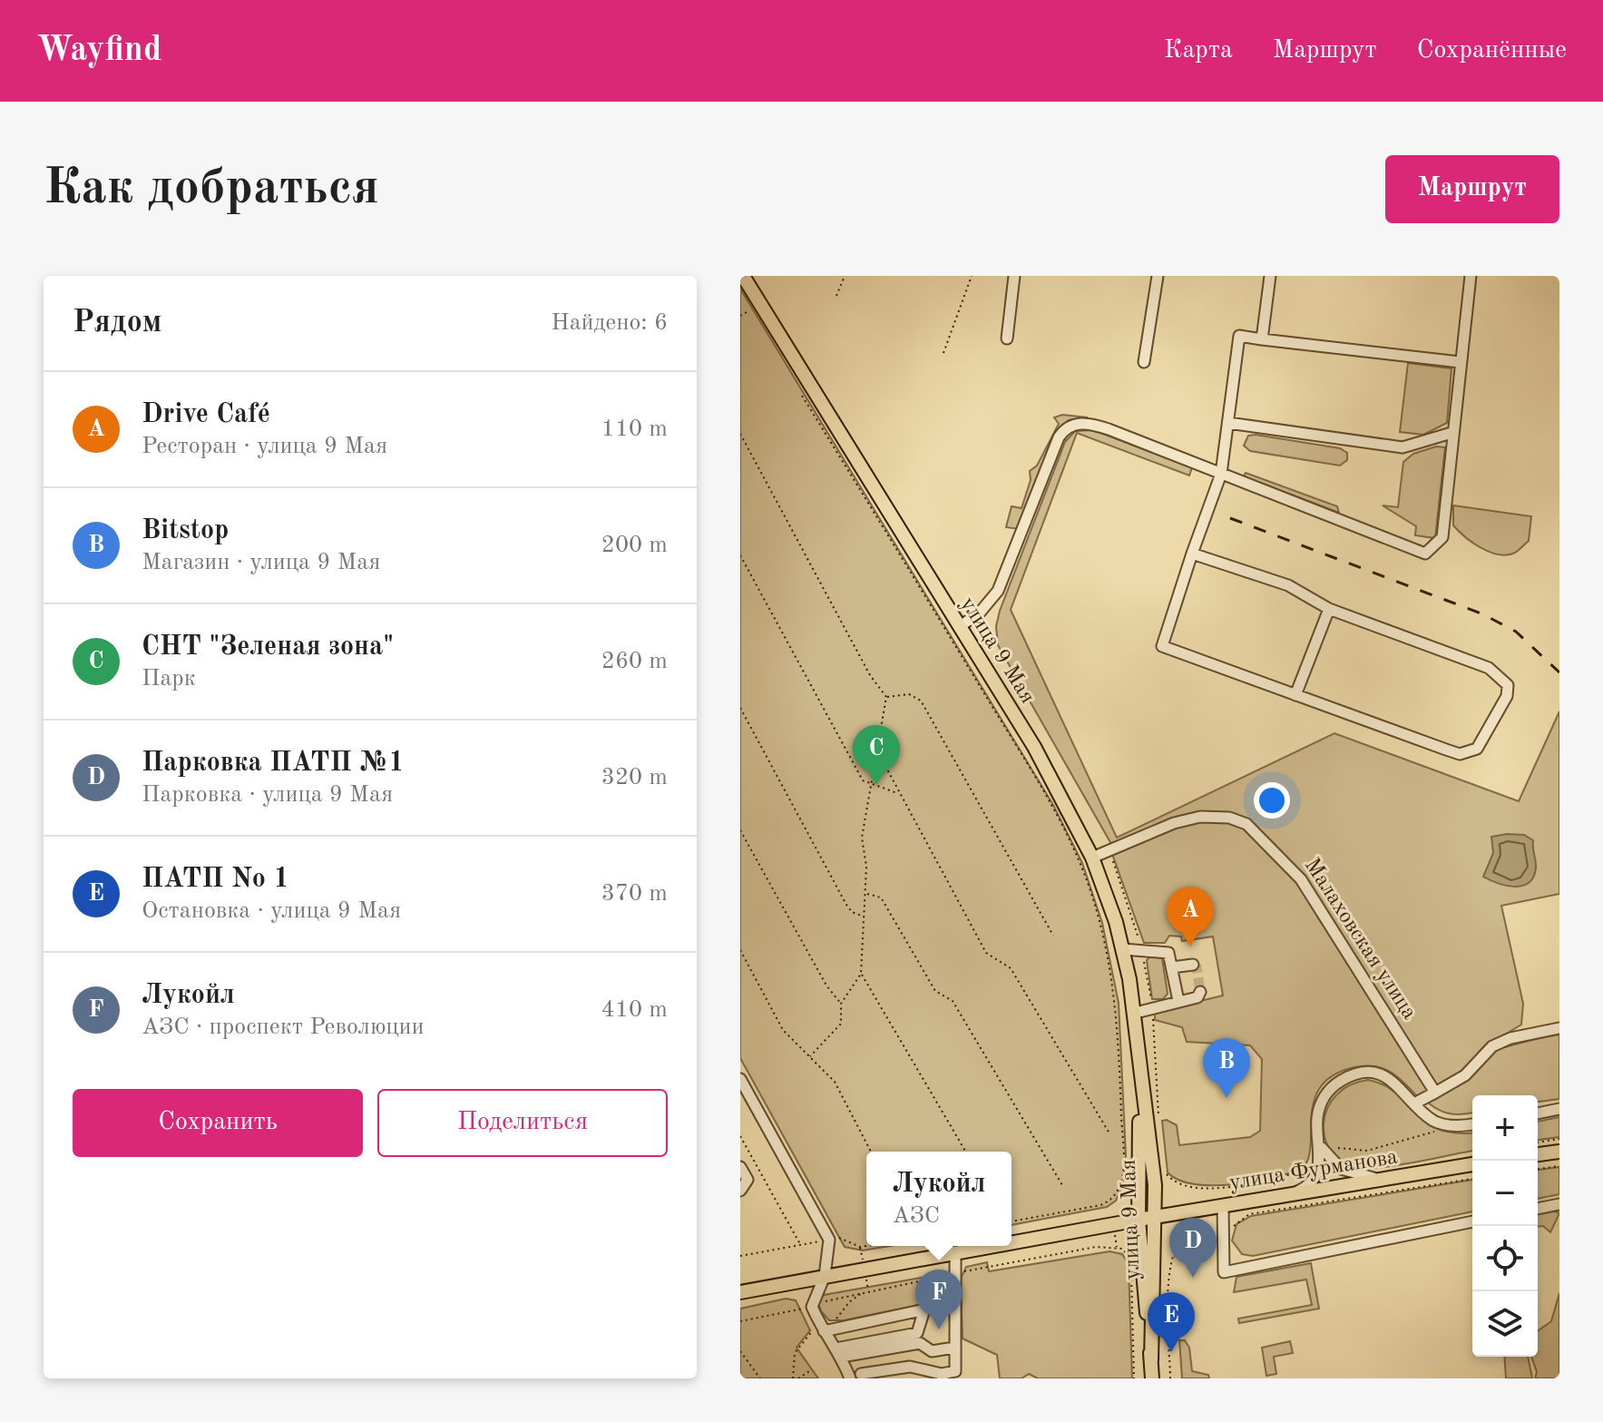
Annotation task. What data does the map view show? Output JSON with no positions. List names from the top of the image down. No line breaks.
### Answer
{"streets":{"main road":["улица 9 Мая","улица Фурманова"],"street":["Малаховская улица"]},"crossings":[["улица 9 Мая","Малаховская улица"],["улица 9 Мая","улица Фурманова"]],"page":{"header":"Wayfind","nav":["Карта","Маршрут","Сохранённые"],"buttons":["Маршрут",["Сохранить","Поделиться"]],"title":"Как добраться","heading":["Рядом","Найдено: 6"],"list":[{"mark":"A","name":"Drive Café","note":"Ресторан · улица 9 Мая","value":"110 m"},{"mark":"B","name":"Bitstop","note":"Магазин · улица 9 Мая","value":"200 m"},{"mark":"C","name":"СНТ \"Зеленая зона\"","note":"Парк","value":"260 m"},{"mark":"D","name":"Парковка ПАТП №1","note":"Парковка · улица 9 Мая","value":"320 m"},{"mark":"E","name":"ПАТП No 1","note":"Остановка · улица 9 Мая","value":"370 m"},{"mark":"F","name":"Лукойл","note":"АЗС · проспект Революции","value":"410 m"}],"pins":["C","A","B","D","F","E"],"map_buttons":["+","−"],"popup":["Лукойл","АЗС"]}}
